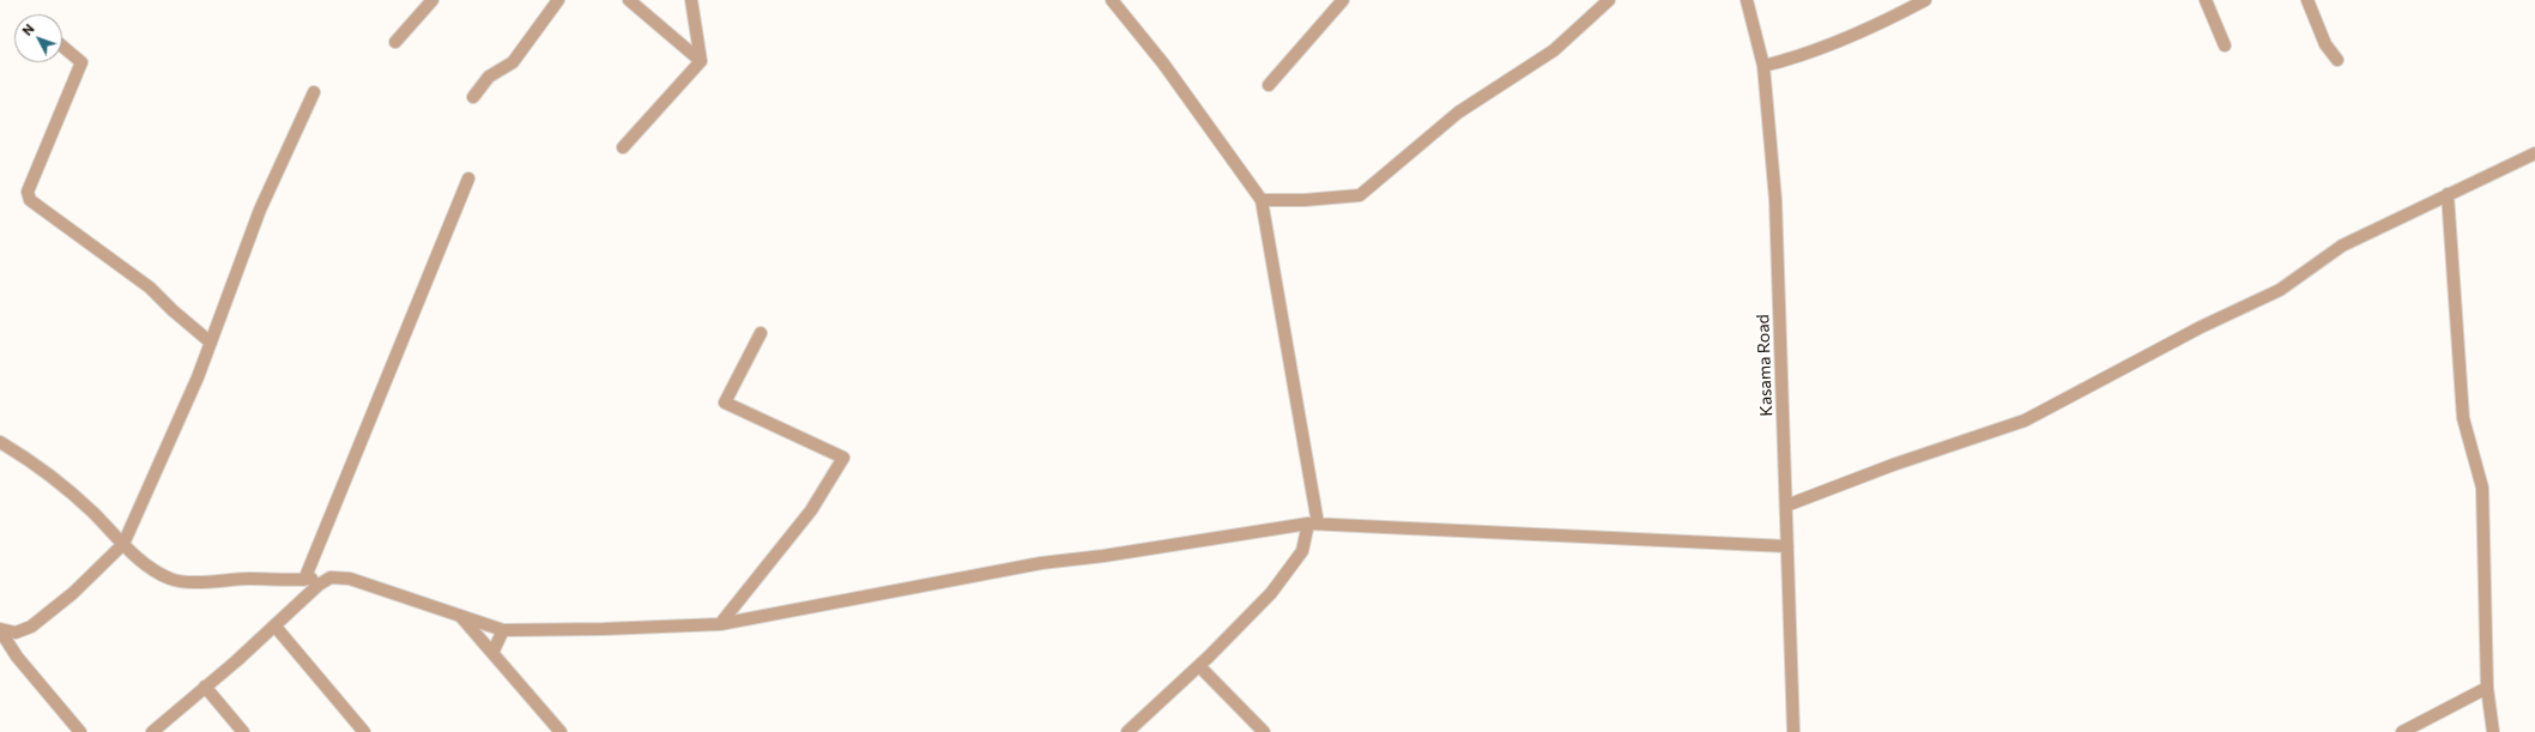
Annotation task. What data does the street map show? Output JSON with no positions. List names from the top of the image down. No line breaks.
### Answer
{"streets":{"street":["Kasama Road"]},"north":"top left"}
